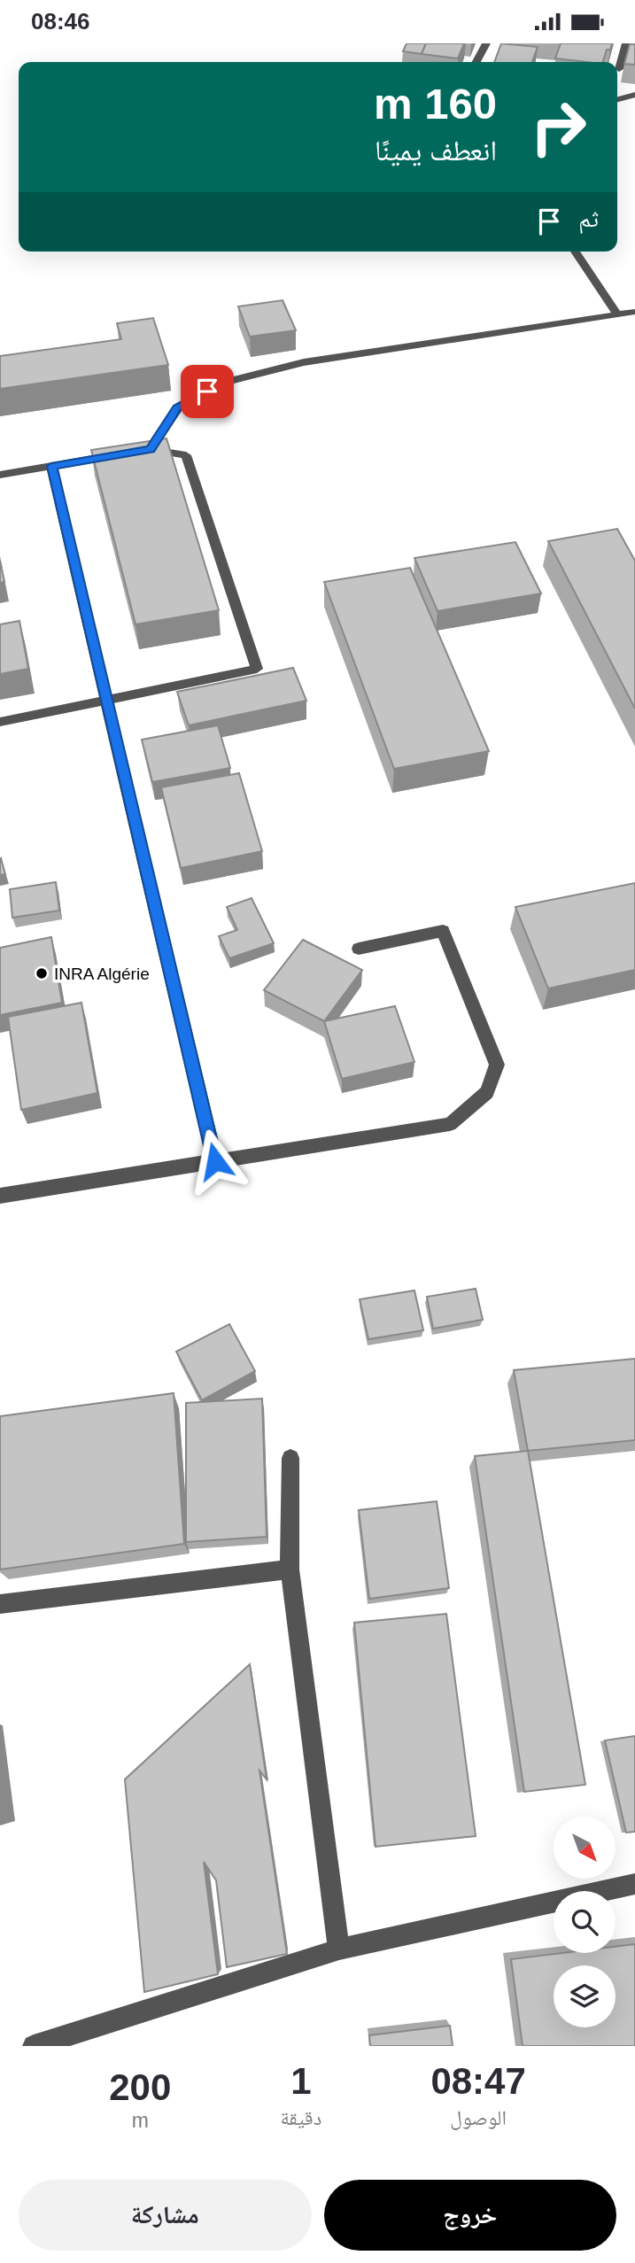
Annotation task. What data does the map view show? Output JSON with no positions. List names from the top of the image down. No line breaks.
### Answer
{"places":["INRA Algérie"],"north":"bottom right","page":{"status":"08:46","turn":["160 m","انعطف يمينًا"],"then":"ثم","eta":["08:47","الوصول","1","دقيقة","200","m"],"buttons":["خروج","مشاركة"]}}
